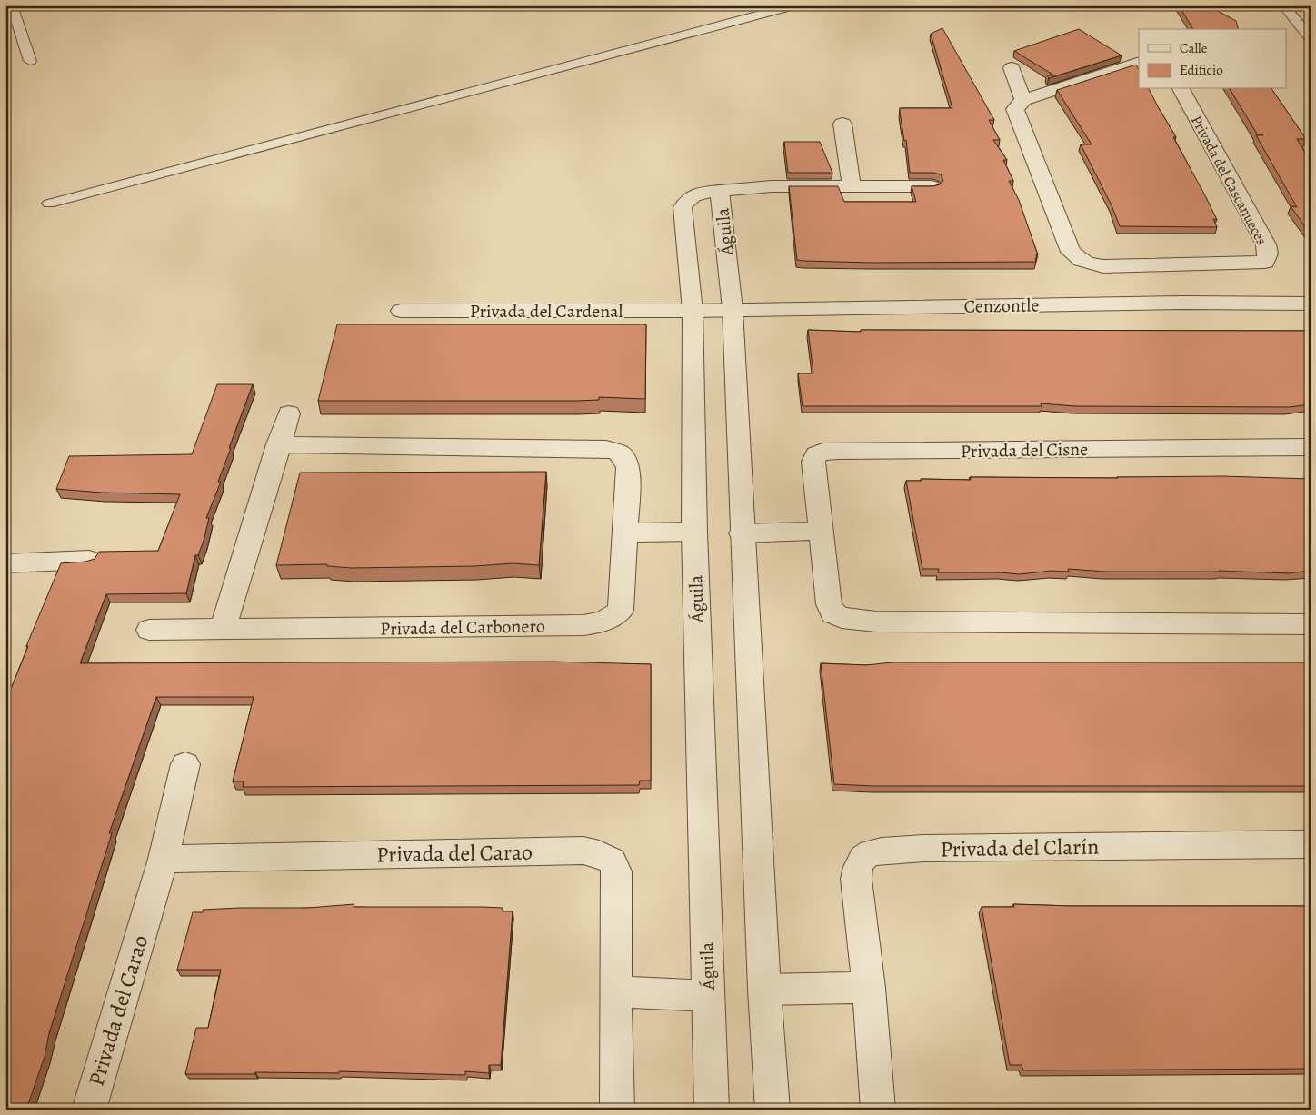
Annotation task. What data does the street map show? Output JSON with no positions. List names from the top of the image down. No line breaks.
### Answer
{"streets":{"street":["Privada del Cascanueces","Águila","Cenzontle","Privada del Cardenal","Privada del Cisne","Privada del Carbonero","Privada del Clarín","Privada del Carao"]},"crossings":[["Águila","Cenzontle"],["Águila","Privada del Cardenal"],["Cenzontle","Privada del Cardenal"]],"legend":["Calle","Edificio"]}
